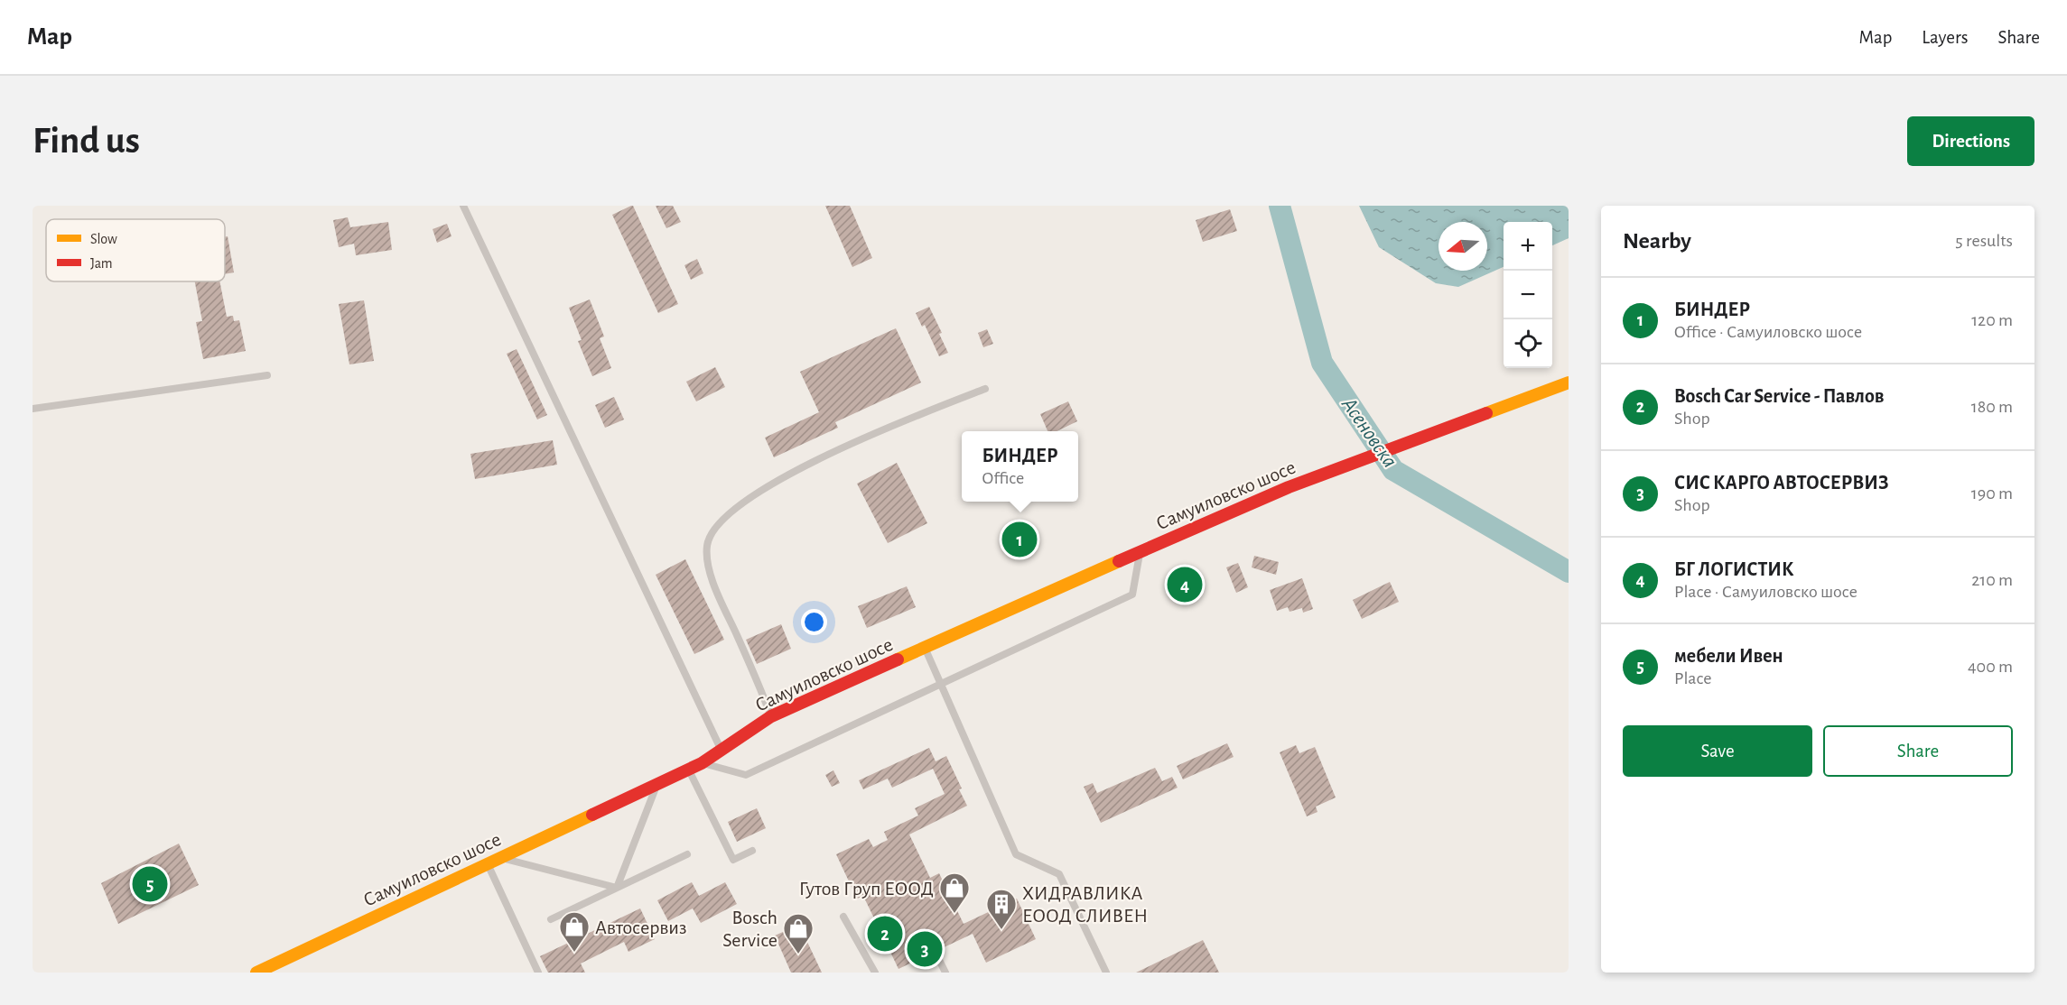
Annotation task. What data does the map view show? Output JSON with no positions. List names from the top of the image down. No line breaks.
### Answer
{"streets":{"street":["Самуиловско шосе"]},"water":["Асеновска"],"places":{"shop":["Гутов Груп ЕООД","Автосервиз","Bosch Service"],"building":["ХИДРАВЛИКА ЕООД СЛИВЕН"]},"legend":["Slow","Jam"],"north":"left","page":{"header":"Map","nav":["Map","Layers","Share"],"buttons":["Directions",["Save","Share"]],"title":"Find us","heading":["Nearby","5 results"],"map_buttons":["+","−"],"list":[{"mark":"1","name":"БИНДЕР","note":"Office · Самуиловско шосе","value":"120 m"},{"mark":"2","name":"Bosch Car Service - Павлов","note":"Shop","value":"180 m"},{"mark":"3","name":"СИС КАРГО АВТОСЕРВИЗ","note":"Shop","value":"190 m"},{"mark":"4","name":"БГ ЛОГИСТИК","note":"Place · Самуиловско шосе","value":"210 m"},{"mark":"5","name":"мебели Ивен","note":"Place","value":"400 m"}],"popup":["БИНДЕР","Office"],"pins":["1","4","5","2","3"]}}
